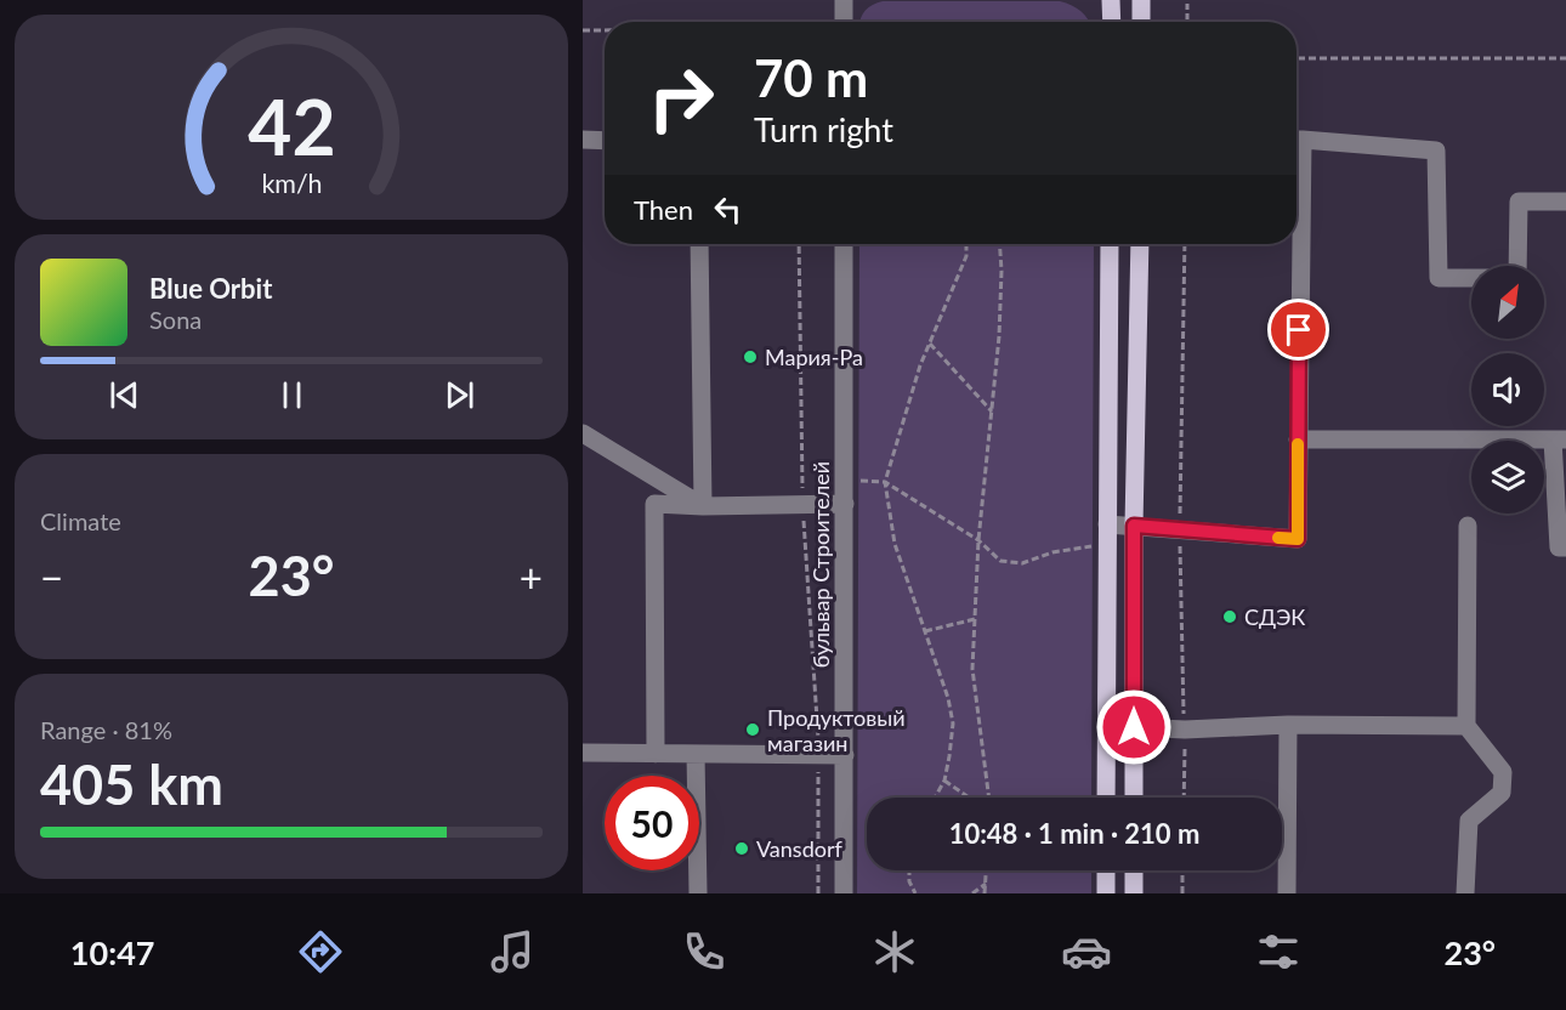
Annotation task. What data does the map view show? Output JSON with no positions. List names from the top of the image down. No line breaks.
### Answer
{"streets":{"street":["бульвар Строителей"]},"places":["Мария-Ра","СДЭК","Продуктовый магазин","Vansdorf"],"north":"top right","page":{"turn":["70 m","Turn right"],"then":"Then","song":["Blue Orbit","Sona"],"tile":["Climate",["Range · 81%","405 km"]],"heat":["−","23°","+"],"limit":"50","trip":"10:48 · 1 min · 210 m","tabs":["10:47","23°"],"gauge":["42","km/h"]}}
